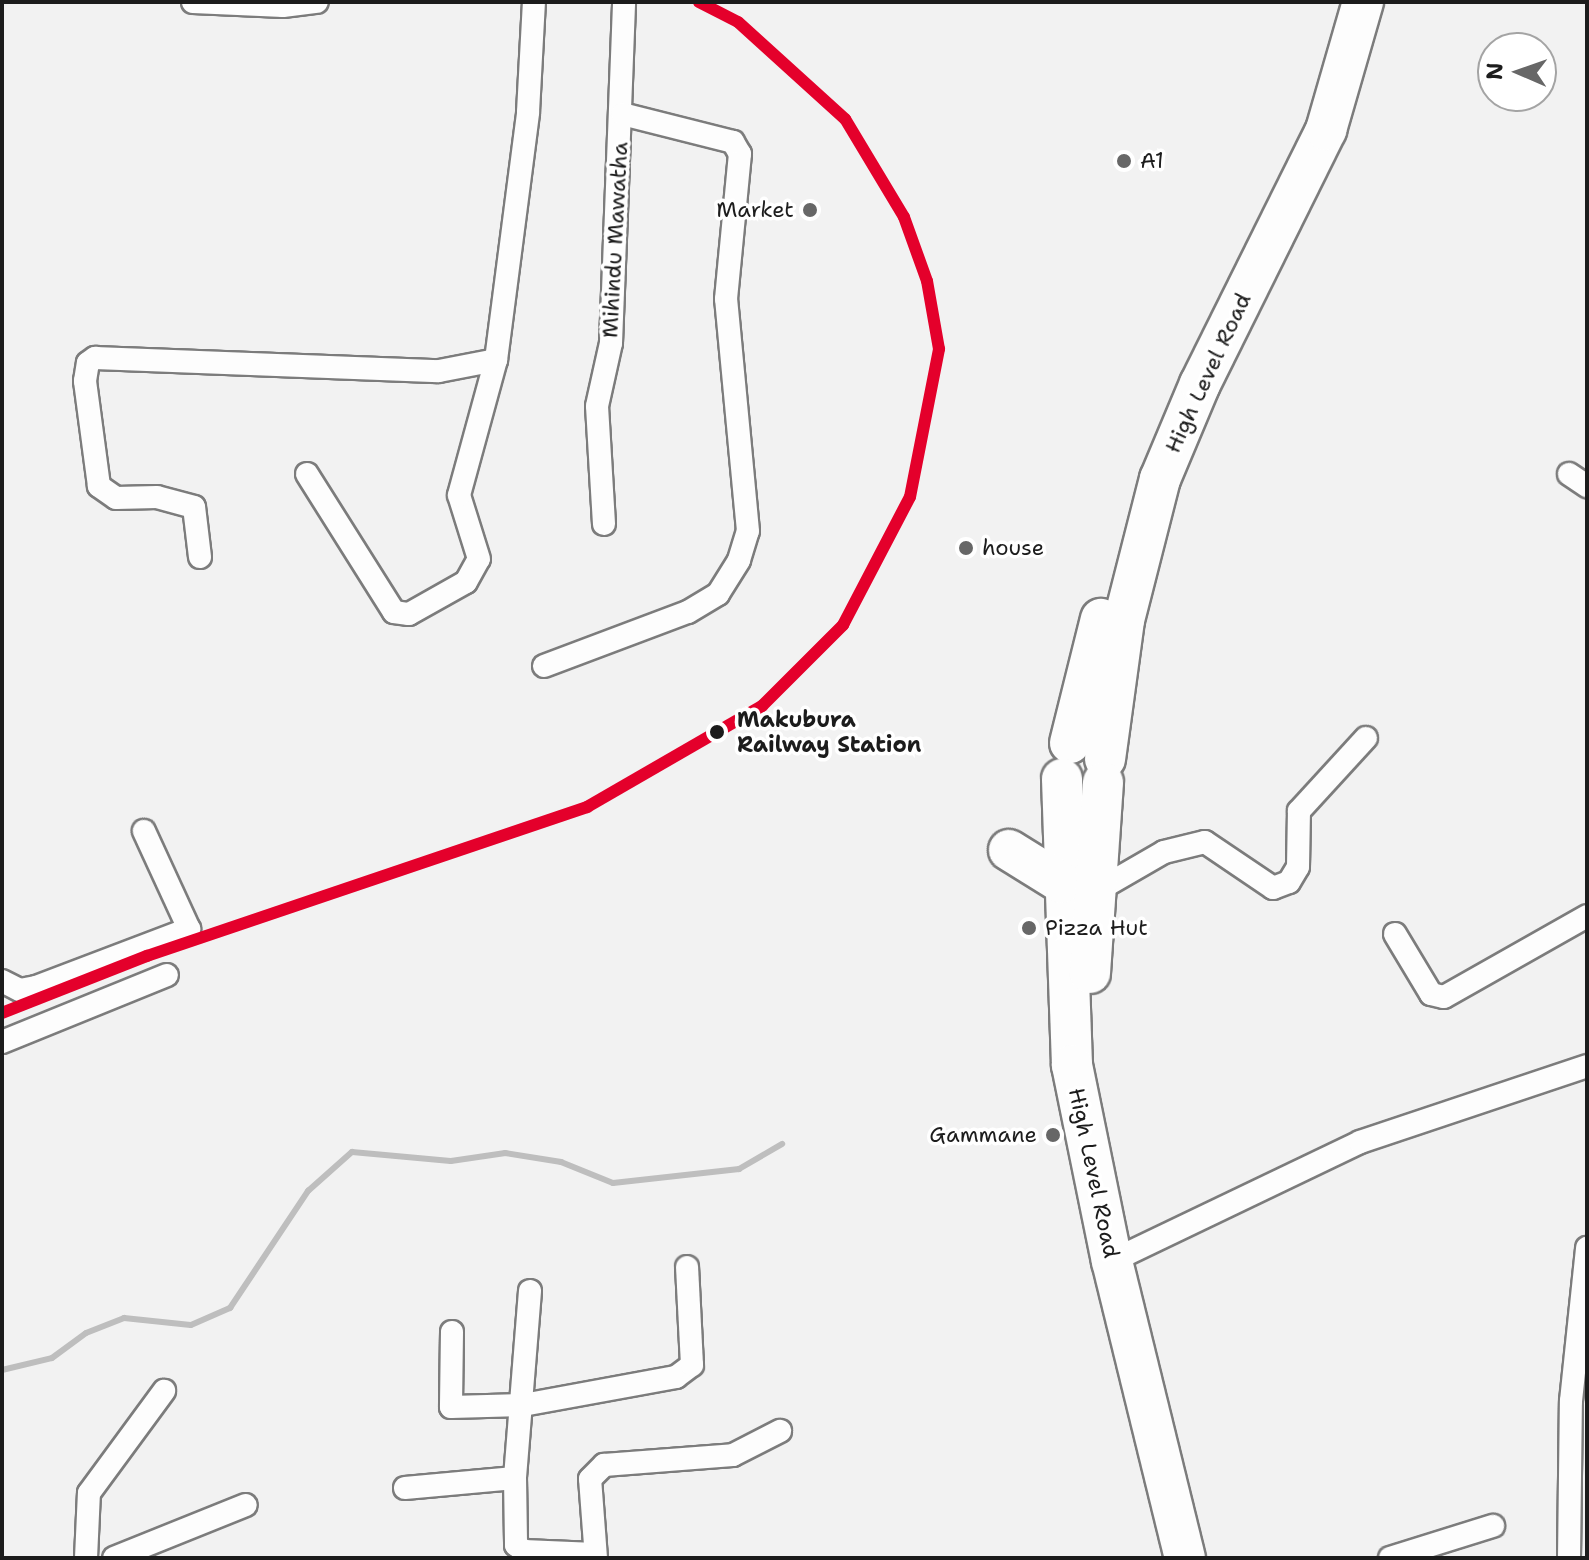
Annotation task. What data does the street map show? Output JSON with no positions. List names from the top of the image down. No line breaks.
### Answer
{"streets":{"highway":["High Level Road"],"street":["Mihindu Mawatha"]},"places":["A1","Market","house","Makubura Railway Station","Pizza Hut","Gammane"],"north":"left"}
